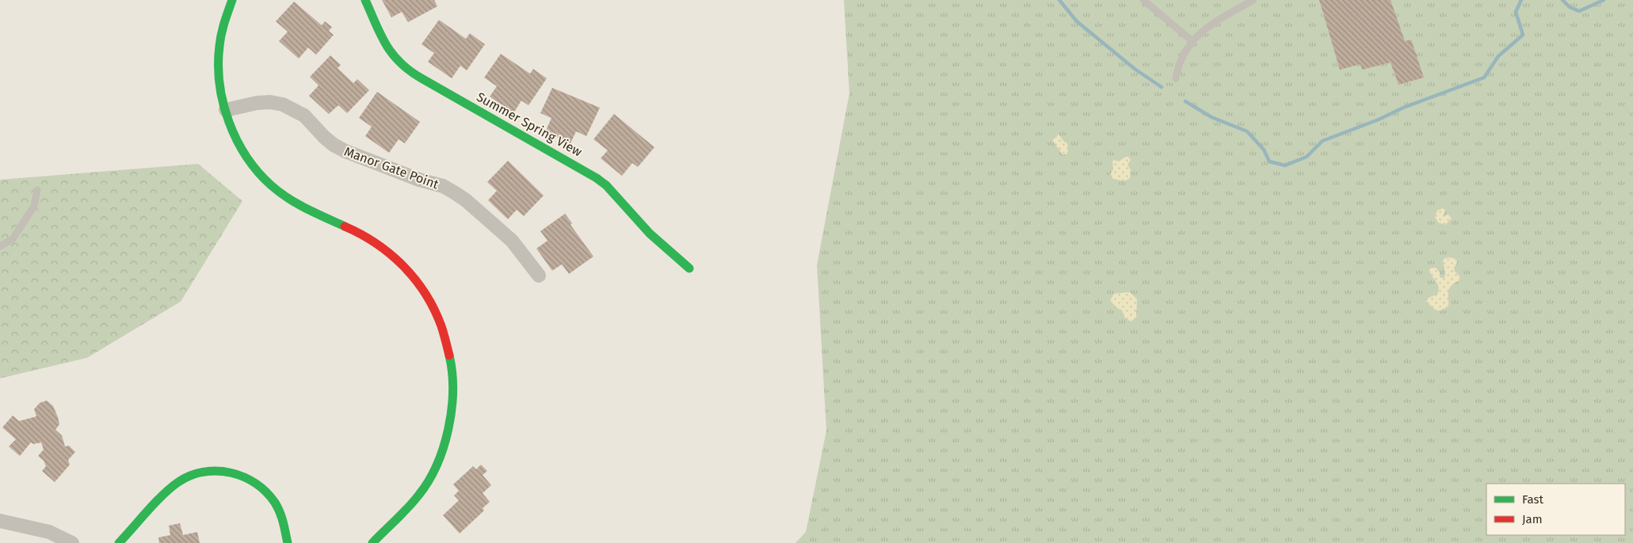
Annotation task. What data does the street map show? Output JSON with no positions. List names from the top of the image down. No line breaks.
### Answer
{"streets":{"street":["Summer Spring View","Manor Gate Point"]},"legend":["Fast","Jam"]}
